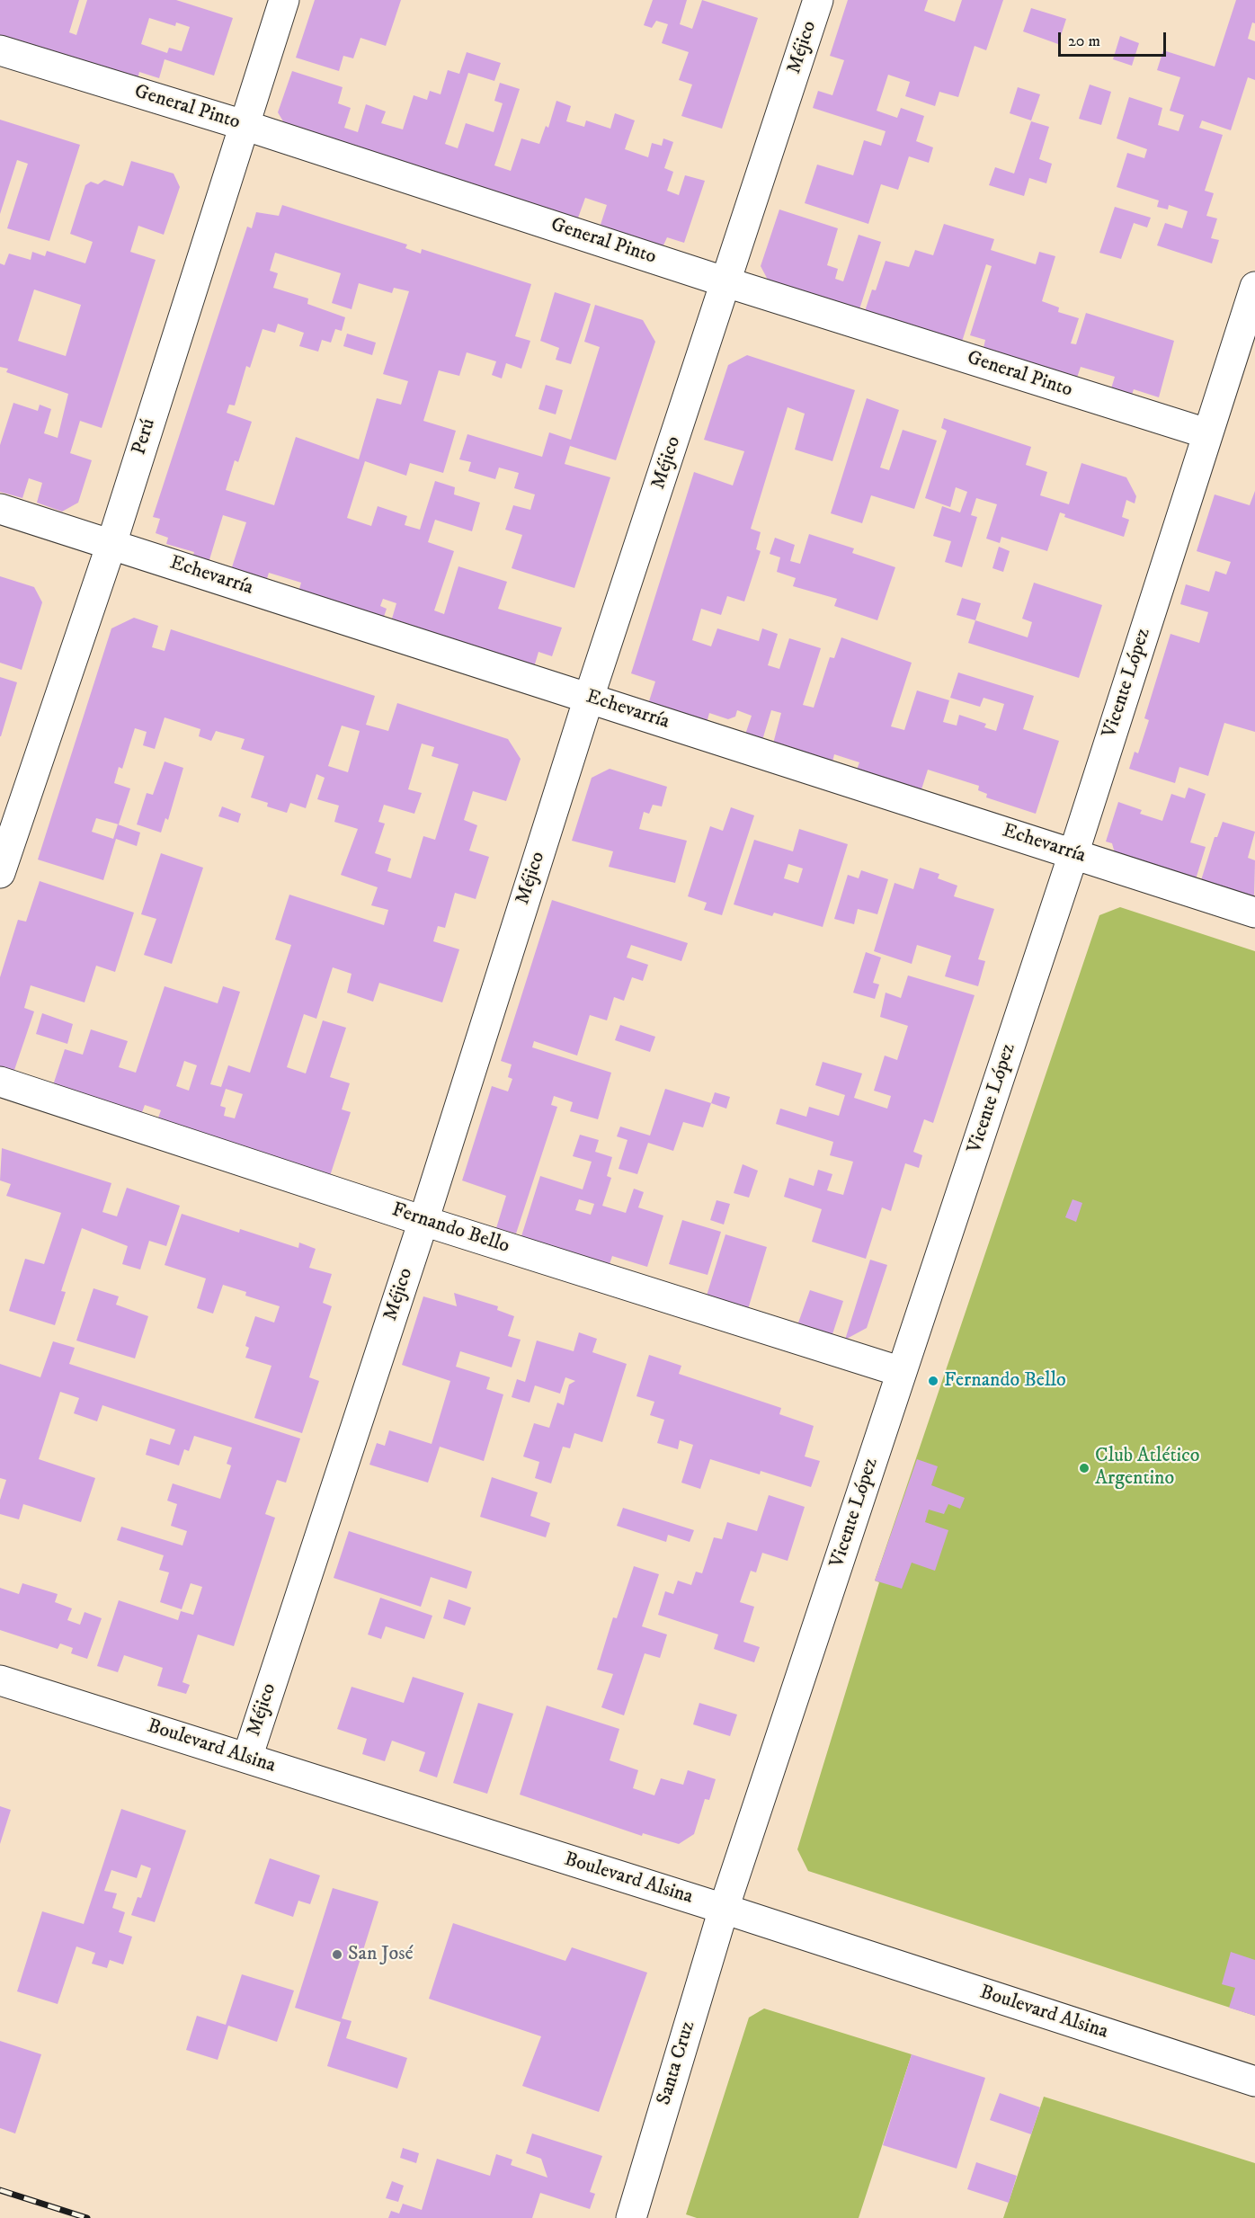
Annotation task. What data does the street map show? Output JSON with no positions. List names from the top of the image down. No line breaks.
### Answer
{"streets":{"street":["Méjico","General Pinto","Perú","Echevarría","Vicente López","Fernando Bello","Boulevard Alsina","Santa Cruz"]},"crossings":[["Méjico","General Pinto"],["Méjico","Echevarría"],["Méjico","Fernando Bello"],["Méjico","Boulevard Alsina"],["General Pinto","Perú"],["General Pinto","Vicente López"],["Perú","Echevarría"],["Echevarría","Vicente López"],["Vicente López","Fernando Bello"],["Vicente López","Boulevard Alsina"],["Vicente López","Santa Cruz"],["Boulevard Alsina","Santa Cruz"]],"places":["Fernando Bello","Club Atlético Argentino","San José"],"scale_bar":"20 m"}
